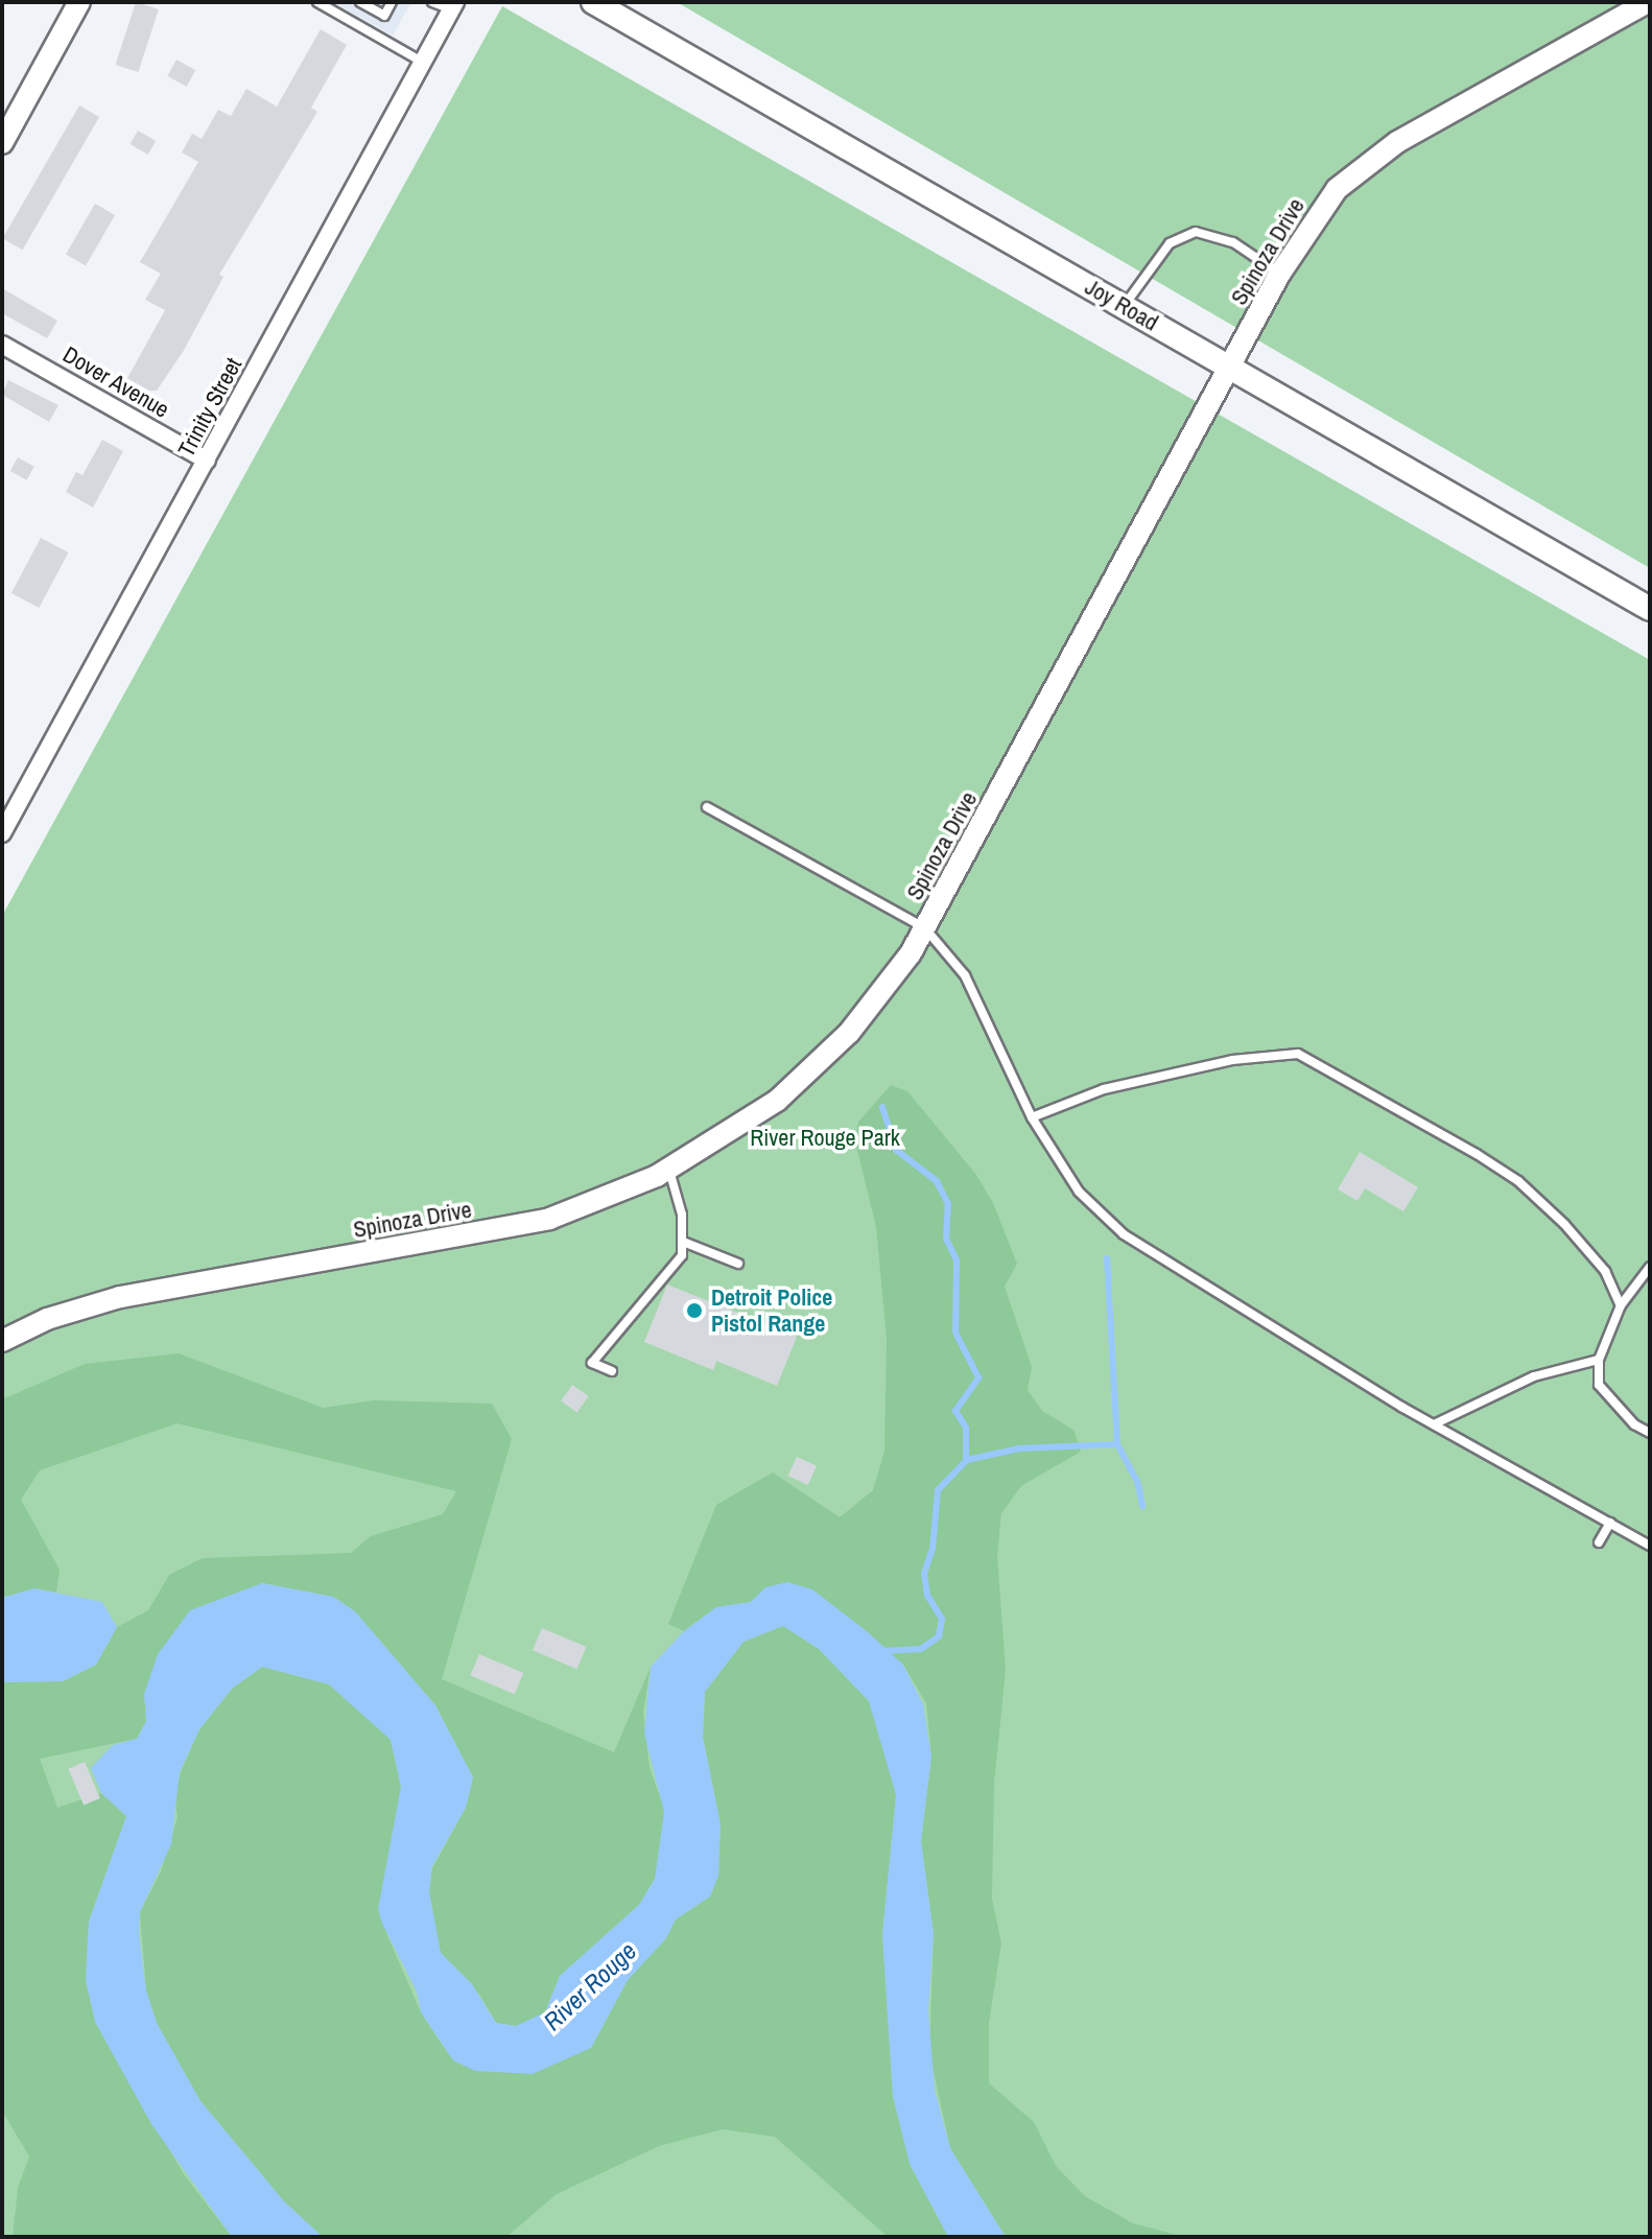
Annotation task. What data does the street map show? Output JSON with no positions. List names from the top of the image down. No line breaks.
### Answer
{"streets":{"main road":["Joy Road"],"street":["Spinoza Drive","Dover Avenue","Trinity Street"]},"crossings":[["Spinoza Drive","Joy Road"],["Dover Avenue","Trinity Street"]],"water":["River Rouge"],"parks":["River Rouge Park"],"places":["Detroit Police Pistol Range"]}
